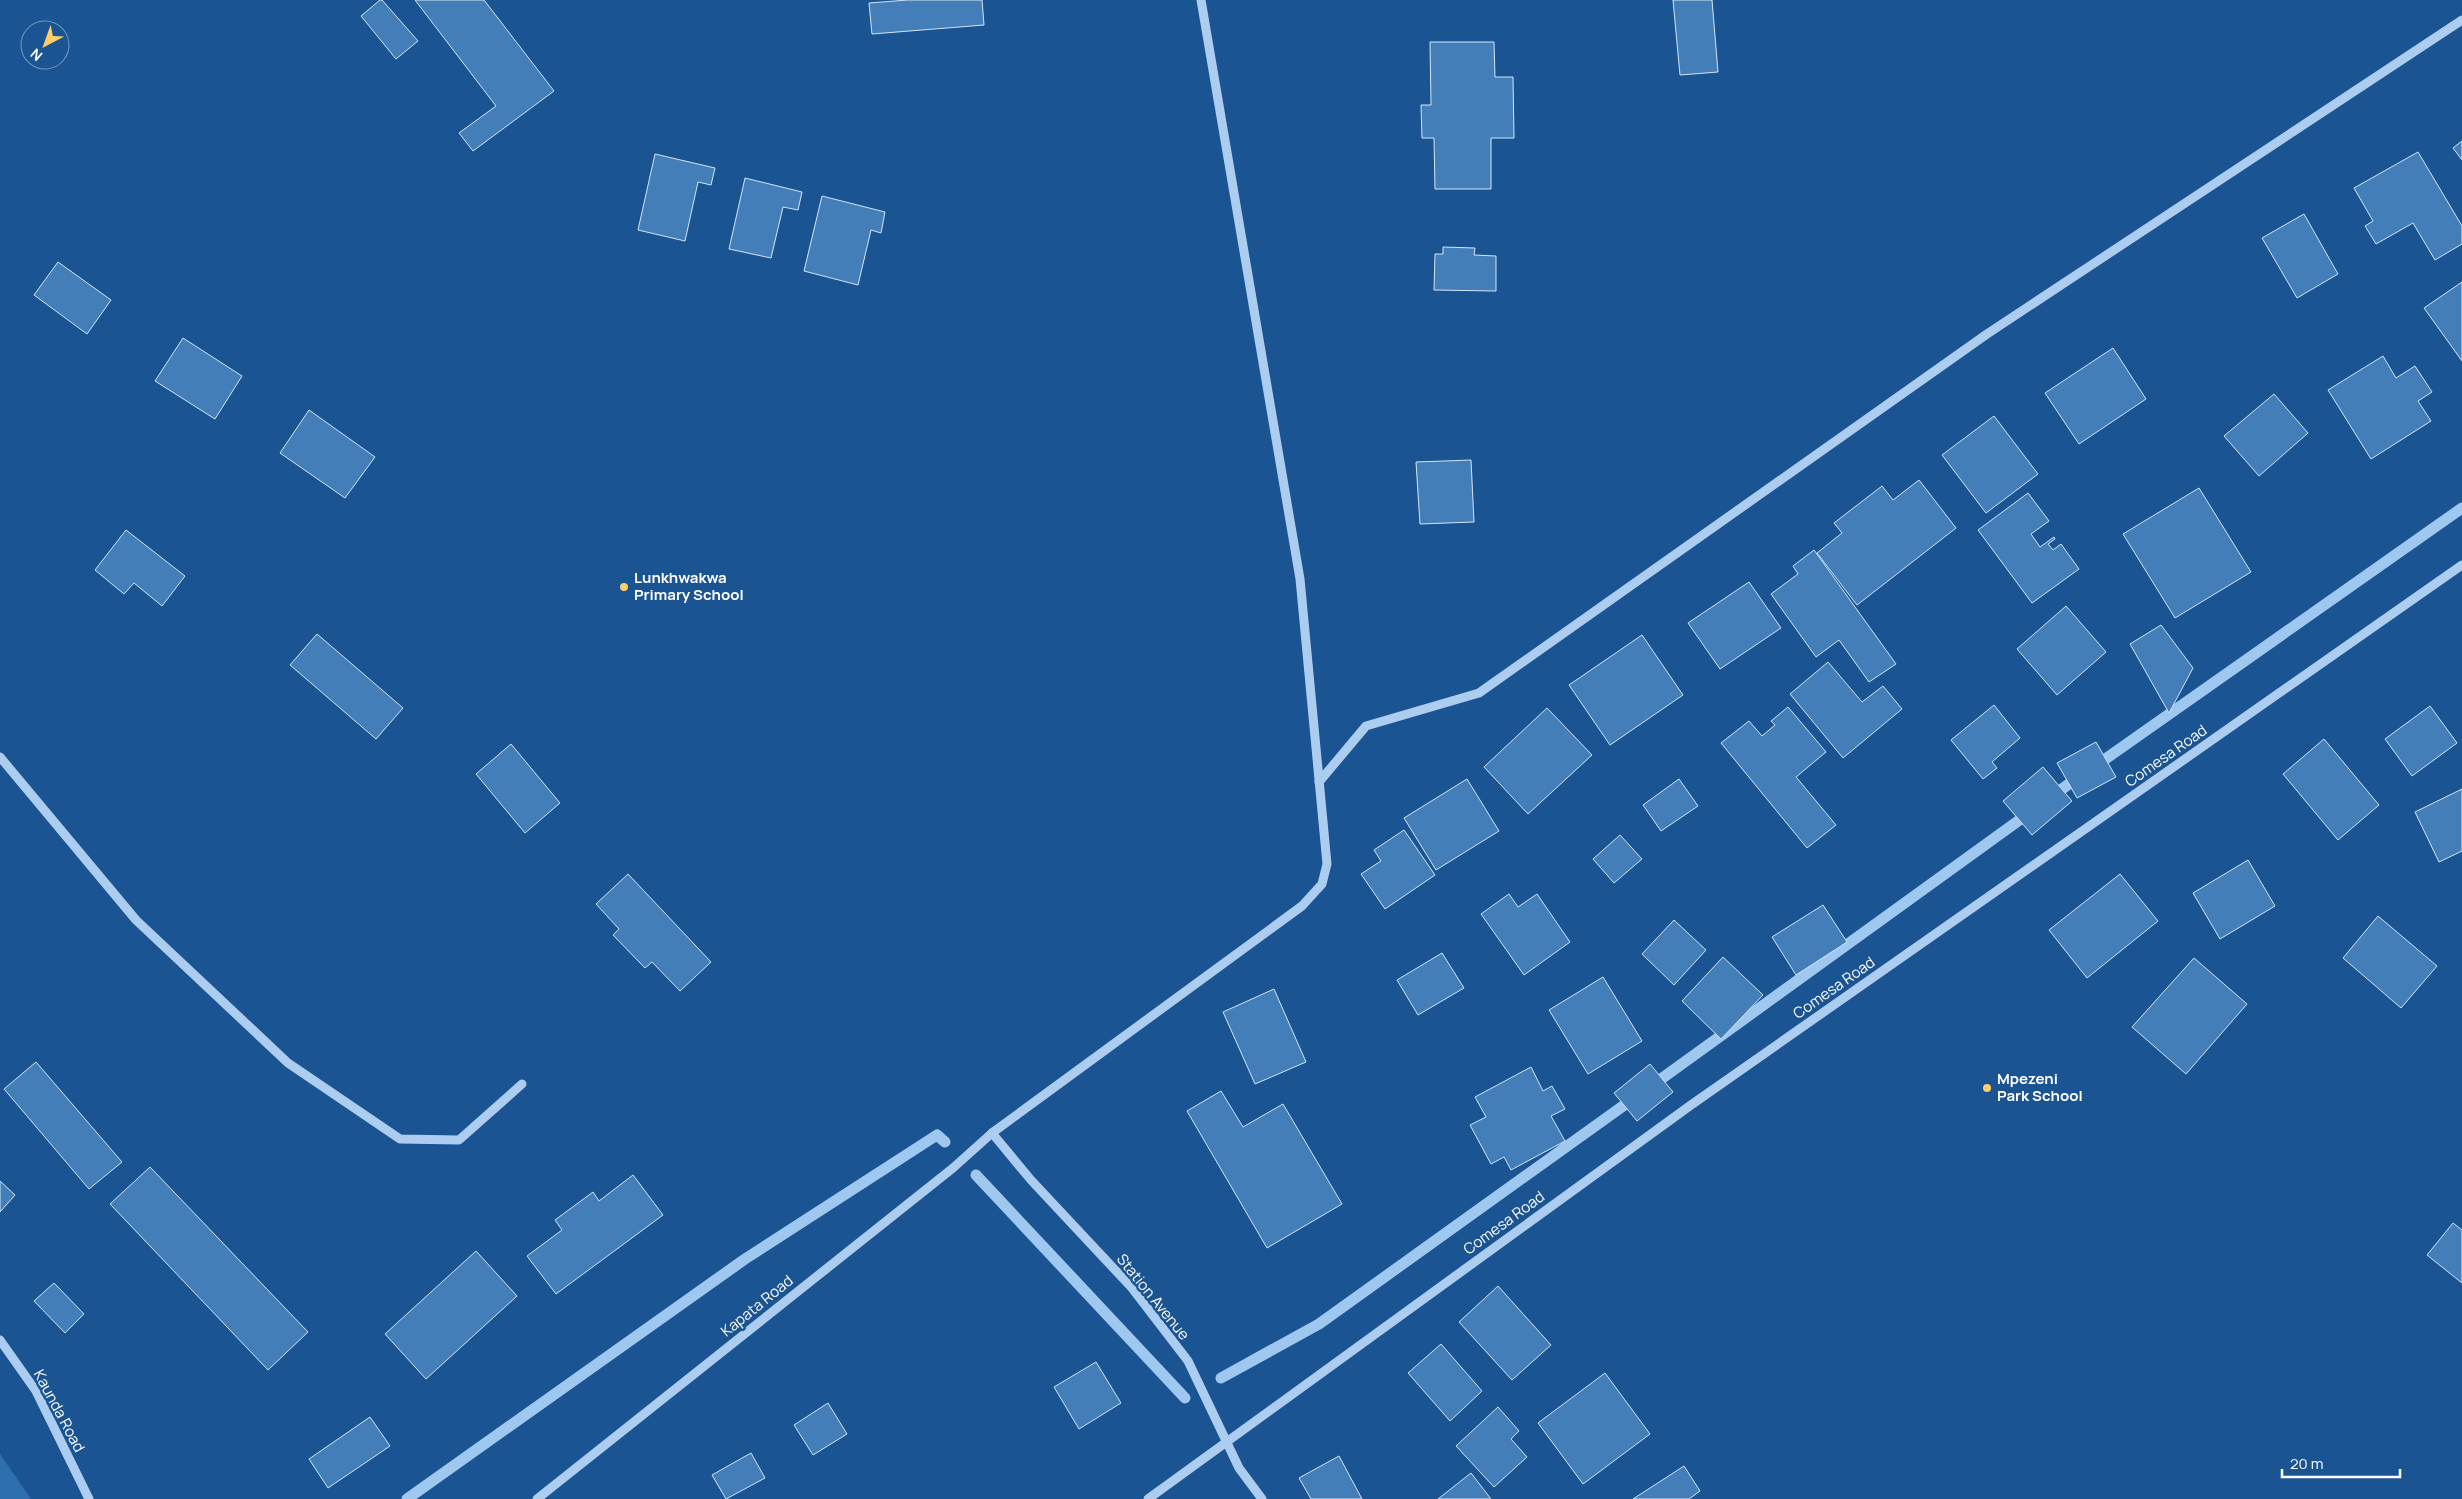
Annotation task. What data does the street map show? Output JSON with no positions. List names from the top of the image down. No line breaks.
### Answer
{"streets":{"street":["Comesa Road","Station Avenue","Kapata Road","Kaunda Road"]},"crossings":[["Comesa Road","Station Avenue"],["Station Avenue","Kapata Road"]],"places":["Lunkhwakwa Primary School","Mpezeni Park School"],"scale_bar":"20 m","north":"bottom left"}
